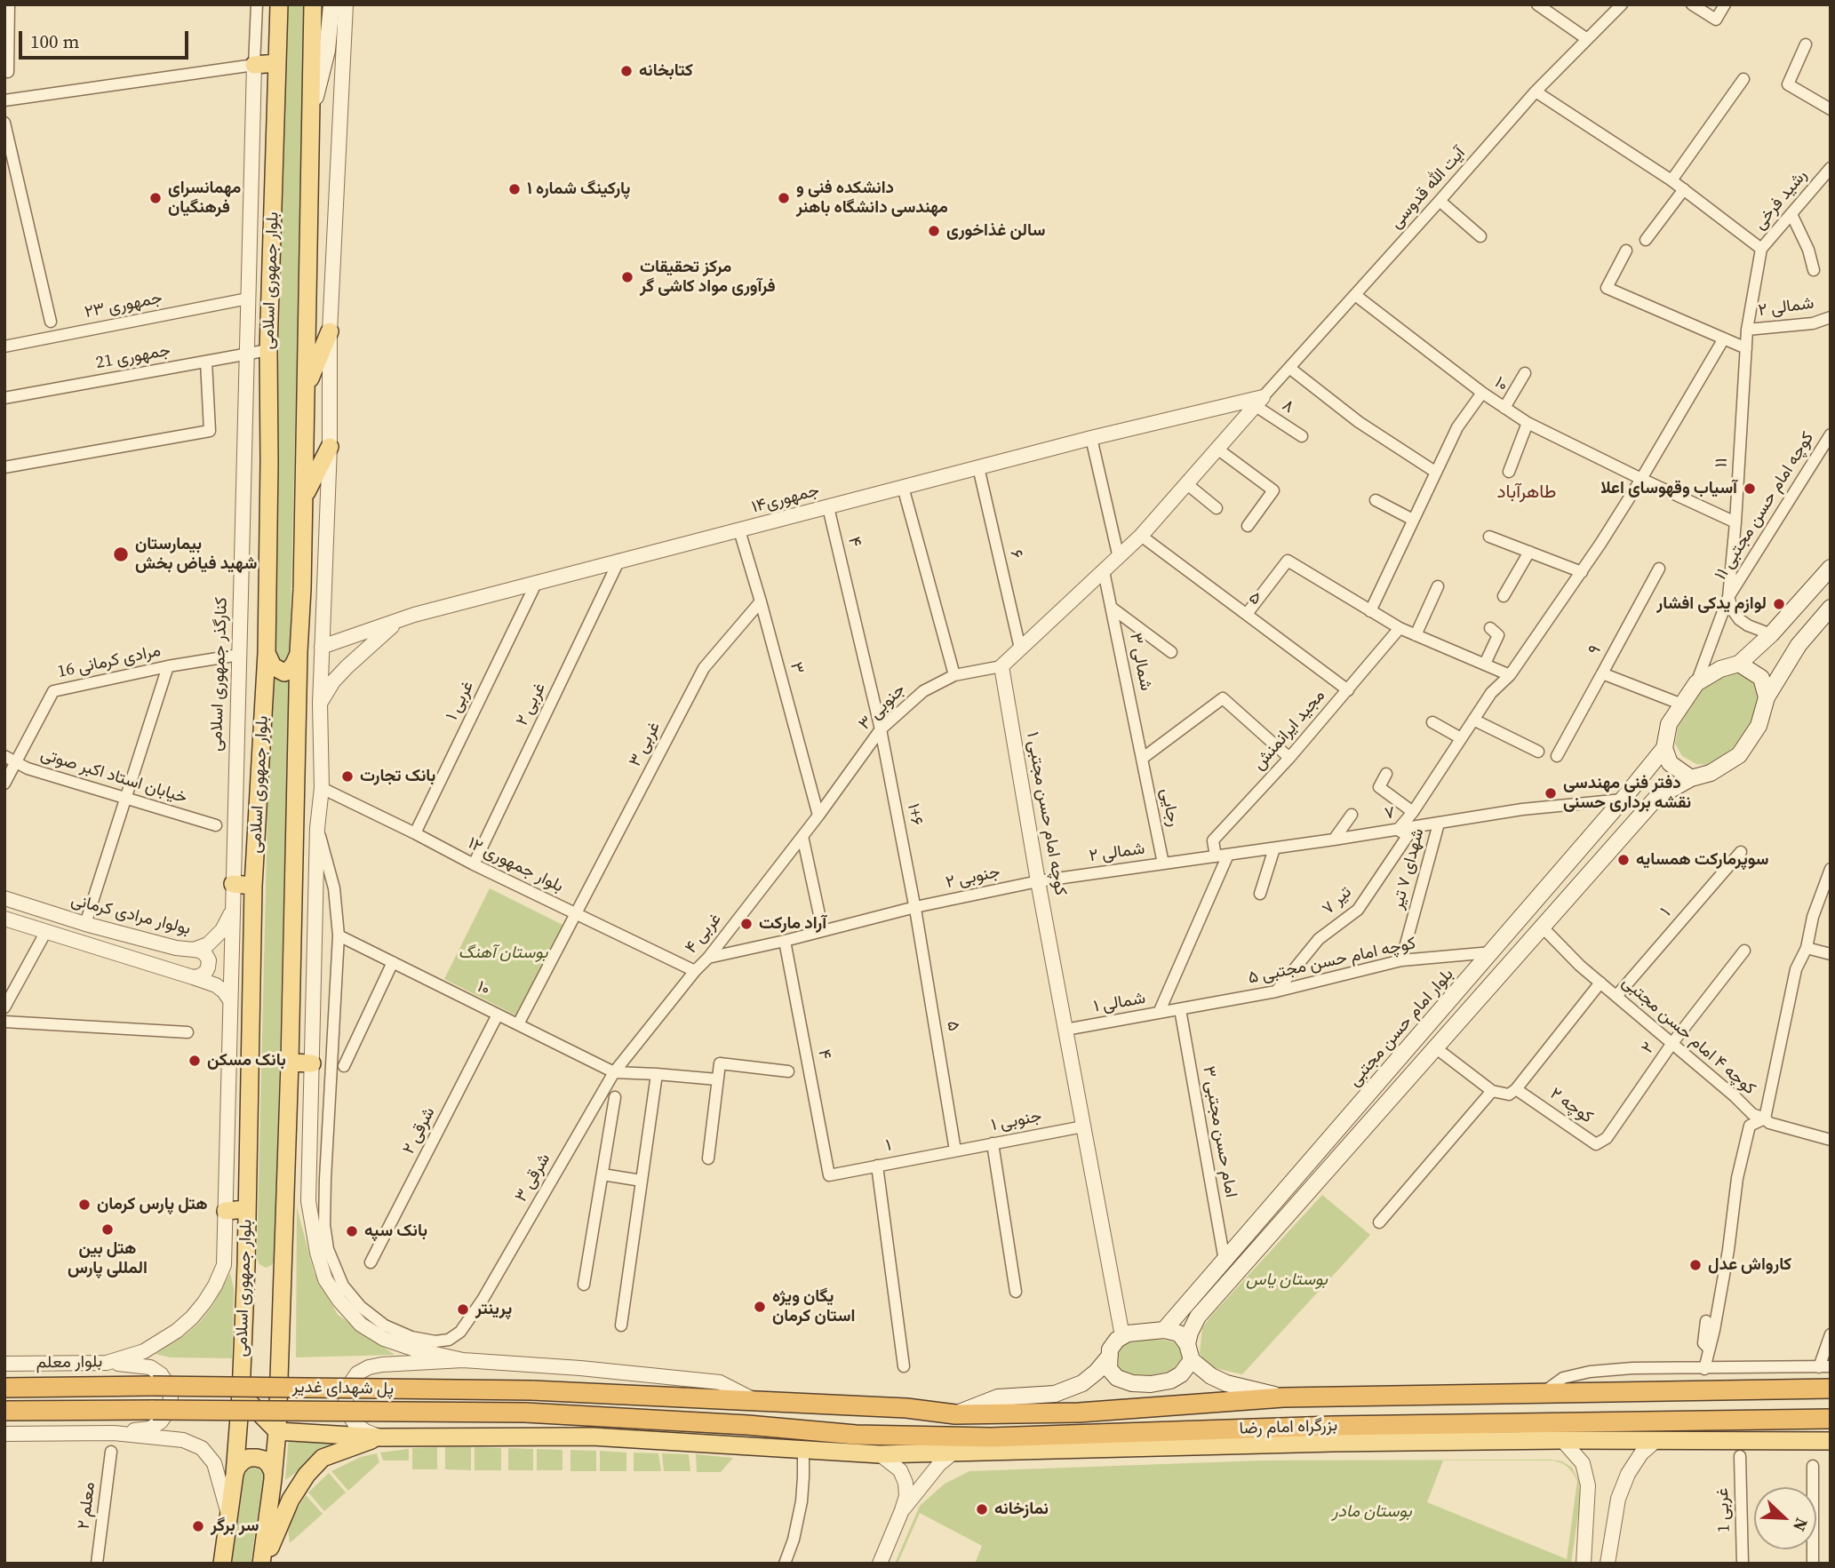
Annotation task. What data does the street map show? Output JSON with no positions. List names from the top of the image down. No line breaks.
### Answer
{"streets":{"highway":["بلوار معلم","پل شهدای غدیر","بزرگراه امام رضا"],"main road":["بلوار جمهوری اسلامی","بلوار امام حسن مجتبی"],"street":["آیت الله قدوسی","رشید فرخی","۲۳ جمهوری","۲ شمالی","جمهوری 21","۱۰","۸","۱۱","جمهوری۱۴","کوچه امام حسن مجتبی ۱۱","۴","۶","۵","۹","مرادی کرمانی 16","۳ شمالی","۳","کنارگذر جمهوری اسلامی","۱ غربی","۲ غربی","۳ جنوبی","مجید ایرانمنش","۳ غربی","خیابان استاد اکبر صوتی","رجایی","کوچه امام حسن مجتبی ۱","۷","۱+۶","بلوار جمهوری ۱۲","شهدای ۷ تیر","۲ جنوبی","۷ تیر","۱","بولوار مرادی کرمانی","۴ غربی","کوچه امام حسن مجتبی ۵","۱ شمالی","کوچه ۴ امام حسن مجتبی","۲","کوچه ۲","۱ جنوبی","۲ شرقی","امام حسن مجتبی ۳","۱‍","۳ شرقی","معلم ۲","غربی 1"]},"crossings":[["آیت الله قدوسی","۱۰"],["آیت الله قدوسی","۸"],["آیت الله قدوسی","جمهوری۱۴"],["رشید فرخی","۲ شمالی"],["رشید فرخی","۱۱"],["بلوار جمهوری اسلامی","جمهوری 21"],["۲۳ جمهوری","کنارگذر جمهوری اسلامی"],["۲ شمالی","۱۱"],["۲ شمالی","رجایی"],["۲ شمالی","کوچه امام حسن مجتبی ۱"],["۲ شمالی","۷"],["۲ شمالی","۲ جنوبی"],["جمهوری 21","کنارگذر جمهوری اسلامی"],["۱۰","۱۱"],["۱۰","۳ غربی"],["۱۰","۴ غربی"],["۱۰","۲ شرقی"],["۱۰","۳ شرقی"],["۸","جمهوری۱۴"],["۱۱","کوچه امام حسن مجتبی ۱۱"],["۱۱","۹"],["۱۱","بلوار امام حسن مجتبی"],["جمهوری۱۴","۴"],["جمهوری۱۴","۶"],["جمهوری۱۴","۳"],["جمهوری۱۴","۱ غربی"],["جمهوری۱۴","۲ غربی"],["۴","۳ جنوبی"],["۴","۱+۶"],["۴","۲ جنوبی"],["۴","۱‍"],["۵","مجید ایرانمنش"],["۵","۱+۶"],["۵","۲ جنوبی"],["۵","۱ جنوبی"],["۵","۱‍"],["۹","بلوار امام حسن مجتبی"],["مرادی کرمانی 16","کنارگذر جمهوری اسلامی"],["مرادی کرمانی 16","خیابان استاد اکبر صوتی"],["۳ شمالی","رجایی"],["۳","۳ جنوبی"],["۳","۳ غربی"],["۳","۴ غربی"],["کنارگذر جمهوری اسلامی","بولوار مرادی کرمانی"],["کنارگذر جمهوری اسلامی","بلوار معلم"],["۱ غربی","بلوار جمهوری ۱۲"],["۲ غربی","بلوار جمهوری ۱۲"],["۳ جنوبی","کوچه امام حسن مجتبی ۱"],["۳ جنوبی","۱+۶"],["۳ جنوبی","۴ غربی"],["مجید ایرانمنش","۷"],["۳ غربی","بلوار جمهوری ۱۲"],["رجایی","۷"],["کوچه امام حسن مجتبی ۱","۲ جنوبی"],["کوچه امام حسن مجتبی ۱","۱ شمالی"],["کوچه امام حسن مجتبی ۱","بلوار امام حسن مجتبی"],["کوچه امام حسن مجتبی ۱","۱ جنوبی"],["۷","شهدای ۷ تیر"],["۷","۷ تیر"],["۷","بلوار امام حسن مجتبی"],["۱+۶","۲ جنوبی"],["بلوار جمهوری ۱۲","۴ غربی"],["شهدای ۷ تیر","کوچه امام حسن مجتبی ۵"],["۲ جنوبی","۴ غربی"],["۷ تیر","کوچه امام حسن مجتبی ۵"],["۱","کوچه ۴ امام حسن مجتبی"],["۴ غربی","۳ شرقی"],["کوچه امام حسن مجتبی ۵","۱ شمالی"],["کوچه امام حسن مجتبی ۵","بلوار امام حسن مجتبی"],["کوچه امام حسن مجتبی ۵","امام حسن مجتبی ۳"],["۱ شمالی","امام حسن مجتبی ۳"],["بلوار امام حسن مجتبی","امام حسن مجتبی ۳"],["کوچه ۴ امام حسن مجتبی","۲"],["۲","کوچه ۲"],["۱ جنوبی","۱‍"],["بلوار معلم","پل شهدای غدیر"],["پل شهدای غدیر","بزرگراه امام رضا"]],"districts":["طاهرآباد"],"parks":["بوستان آهنگ","بوستان یاس","بوستان مادر"],"places":["کتابخانه","پارکینگ شماره ۱","مهمانسرای فرهنگیان","دانشکده فنی و مهندسی دانشگاه باهنر","سالن غذاخوری","مرکز تحقیقات فرآوری مواد کاشی گر","آسیاب وقهوسای اعلا","بیمارستان شهید فیاض بخش","لوازم یدکی افشار","بانک تجارت","دفتر فنی مهندسی نقشه برداری حسنی","سوپرمارکت همسایه","آراد مارکت","بانک مسکن","هتل پارس کرمان","هتل بین المللی پارس","بانک سپه","کارواش عدل","یگان ویژه استان کرمان","پرینتر","نمازخانه","سر برگر"],"scale_bar":"100 m","north":"bottom right"}
